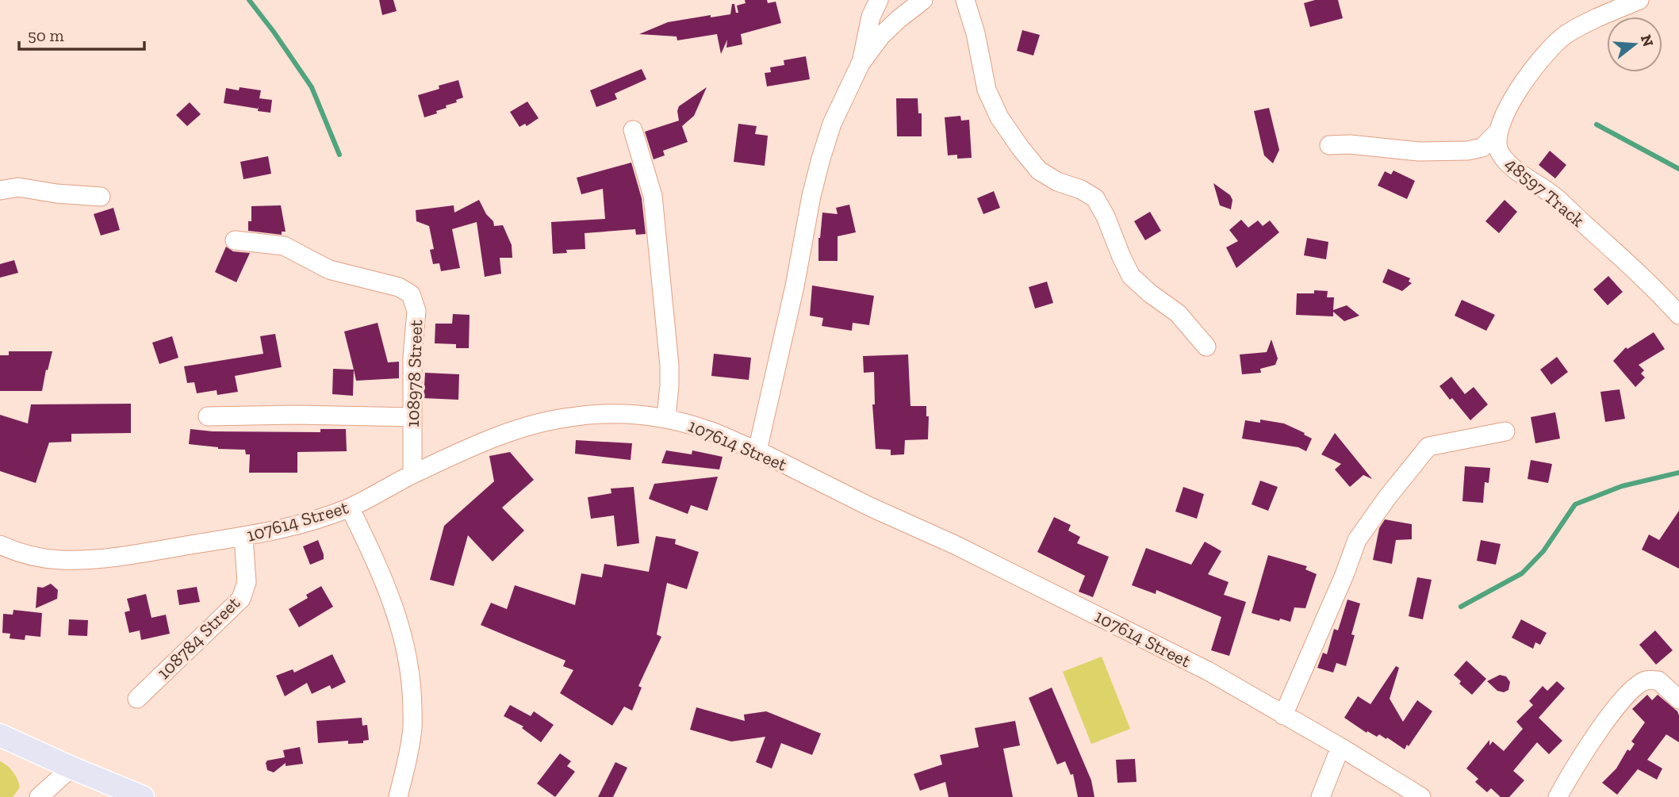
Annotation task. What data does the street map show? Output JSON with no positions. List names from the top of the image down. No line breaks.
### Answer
{"streets":{"street":["48597 Track","108978 Street","107614 Street","108784 Street"]},"crossings":[["108978 Street","107614 Street"],["107614 Street","108784 Street"]],"scale_bar":"50 m","north":"right"}
